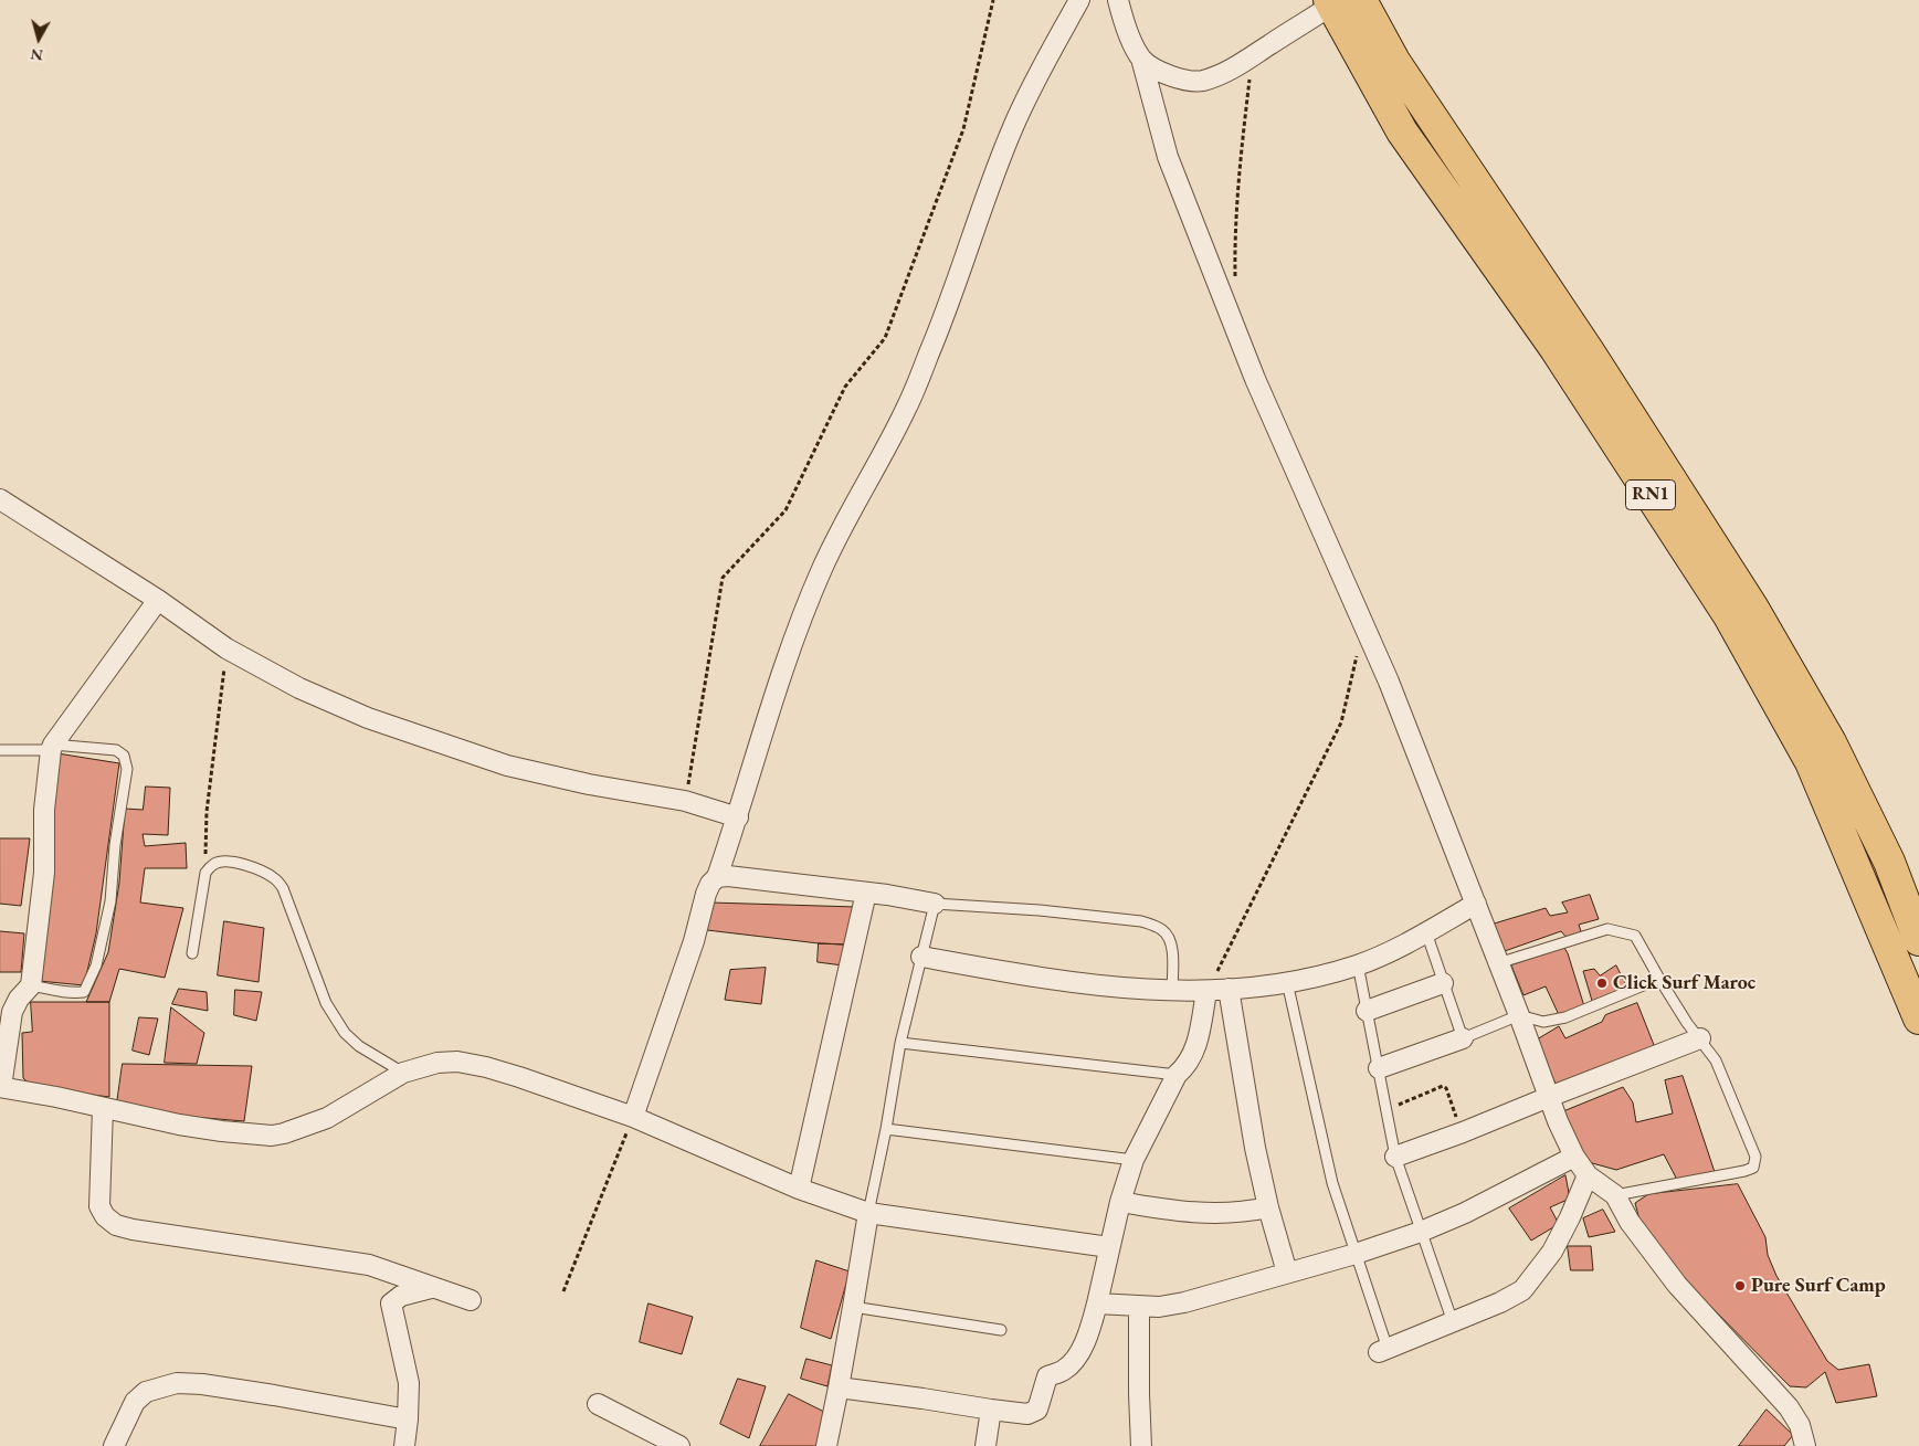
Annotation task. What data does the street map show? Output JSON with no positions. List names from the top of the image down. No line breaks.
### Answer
{"streets":{"highway":["RN1"]},"places":["Click Surf Maroc","Pure Surf Camp"],"north":"bottom"}
